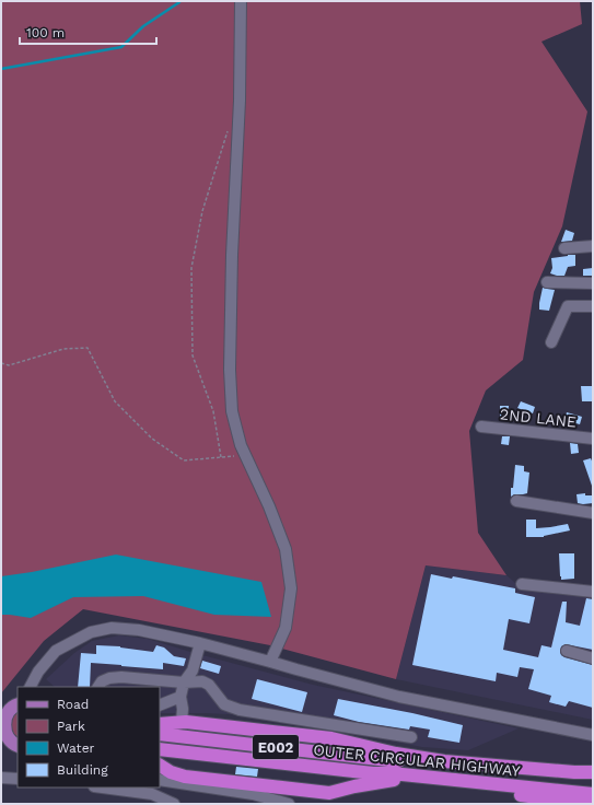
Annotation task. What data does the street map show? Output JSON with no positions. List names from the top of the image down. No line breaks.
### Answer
{"streets":{"highway":["E002","OUTER CIRCULAR HIGHWAY"],"street":["2ND LANE"]},"legend":["Road","Park","Water","Building"],"scale_bar":"100 m"}
